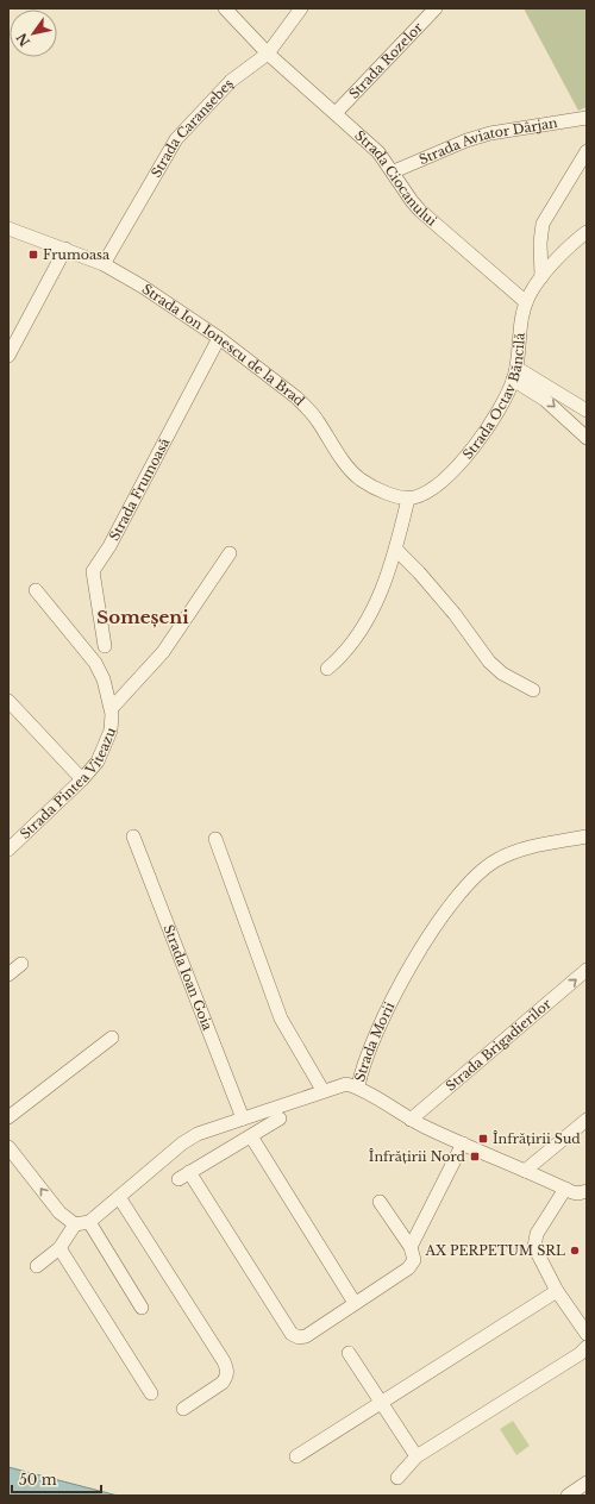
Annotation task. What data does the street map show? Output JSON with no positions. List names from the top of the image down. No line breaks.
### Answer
{"streets":{"street":["Strada Rozelor","Strada Caransebeș","Strada Aviator Dârjan","Strada Ciocanului","Strada Ion Ionescu de la Brad","Strada Octav Băncilă","Strada Frumoasă","Strada Pintea Viteazu","Strada Ioan Goia","Strada Morii","Strada Brigadierilor"]},"crossings":[["Strada Rozelor","Strada Ciocanului"],["Strada Caransebeș","Strada Ciocanului"],["Strada Caransebeș","Strada Ion Ionescu de la Brad"],["Strada Aviator Dârjan","Strada Ciocanului"],["Strada Ciocanului","Strada Octav Băncilă"],["Strada Ion Ionescu de la Brad","Strada Octav Băncilă"],["Strada Ion Ionescu de la Brad","Strada Frumoasă"],["Strada Ioan Goia","Strada Morii"]],"districts":["Someșeni"],"places":{"transit":["Frumoasa","Înfrățirii Sud","Înfrățirii Nord"],"other":["AX PERPETUM SRL"]},"scale_bar":"50 m","north":"bottom left"}
